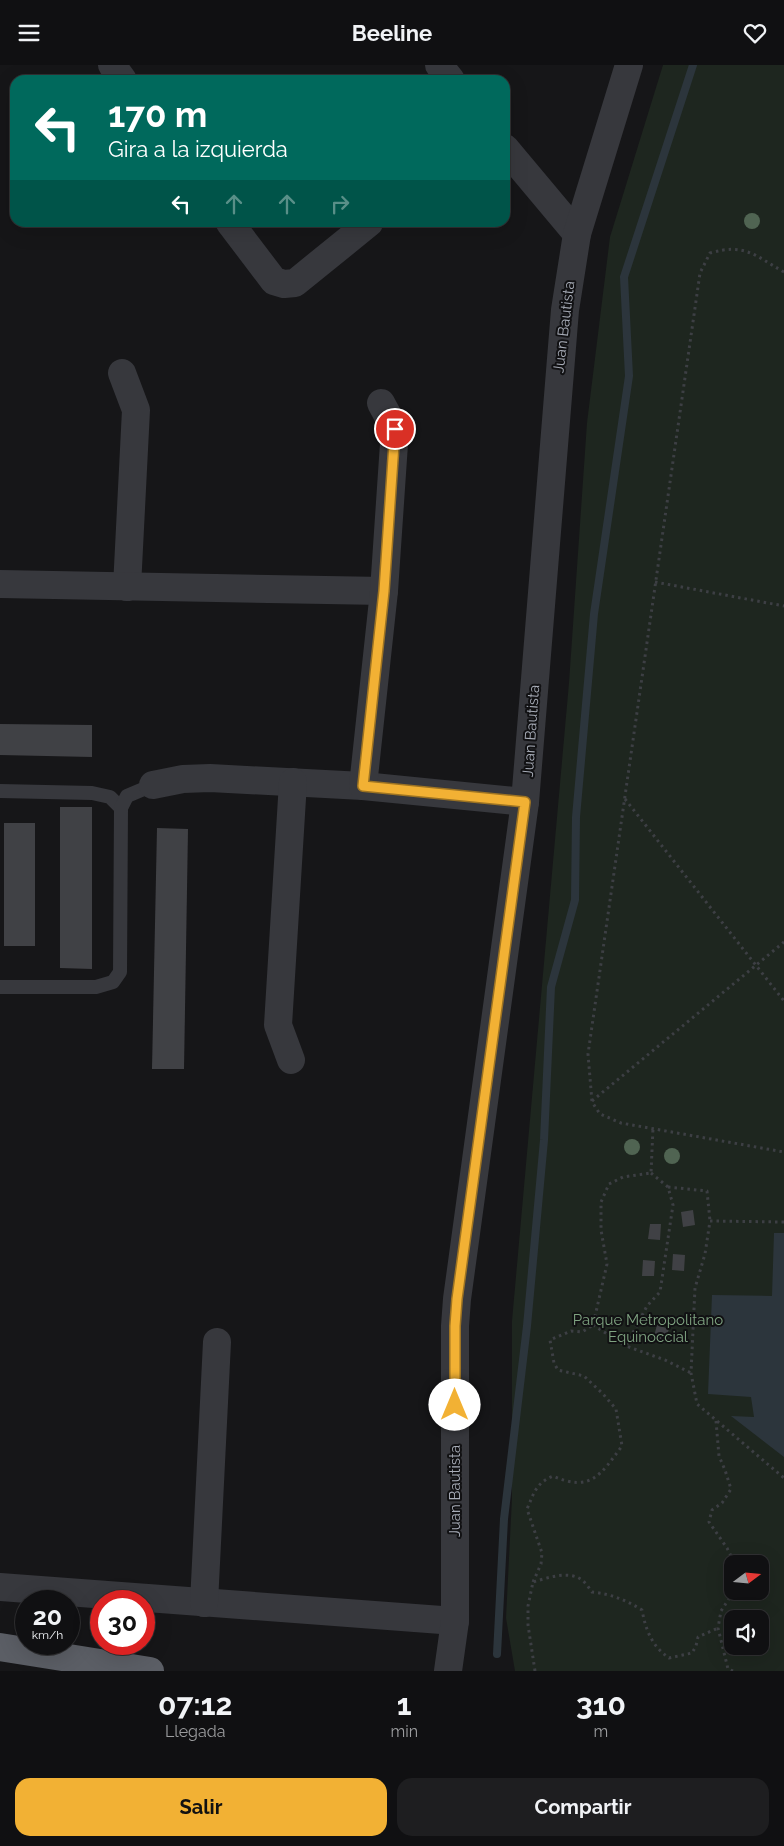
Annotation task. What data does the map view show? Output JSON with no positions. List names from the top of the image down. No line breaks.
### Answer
{"streets":{"street":["Juan Bautista"]},"parks":["Parque Metropolitano Equinoccial"],"north":"right","page":{"header":"Beeline","turn":["170 m","Gira a la izquierda"],"speed":"20 km/h","limit":"30","eta":["07:12","Llegada","1","min","310","m"],"buttons":["Salir","Compartir"]}}
